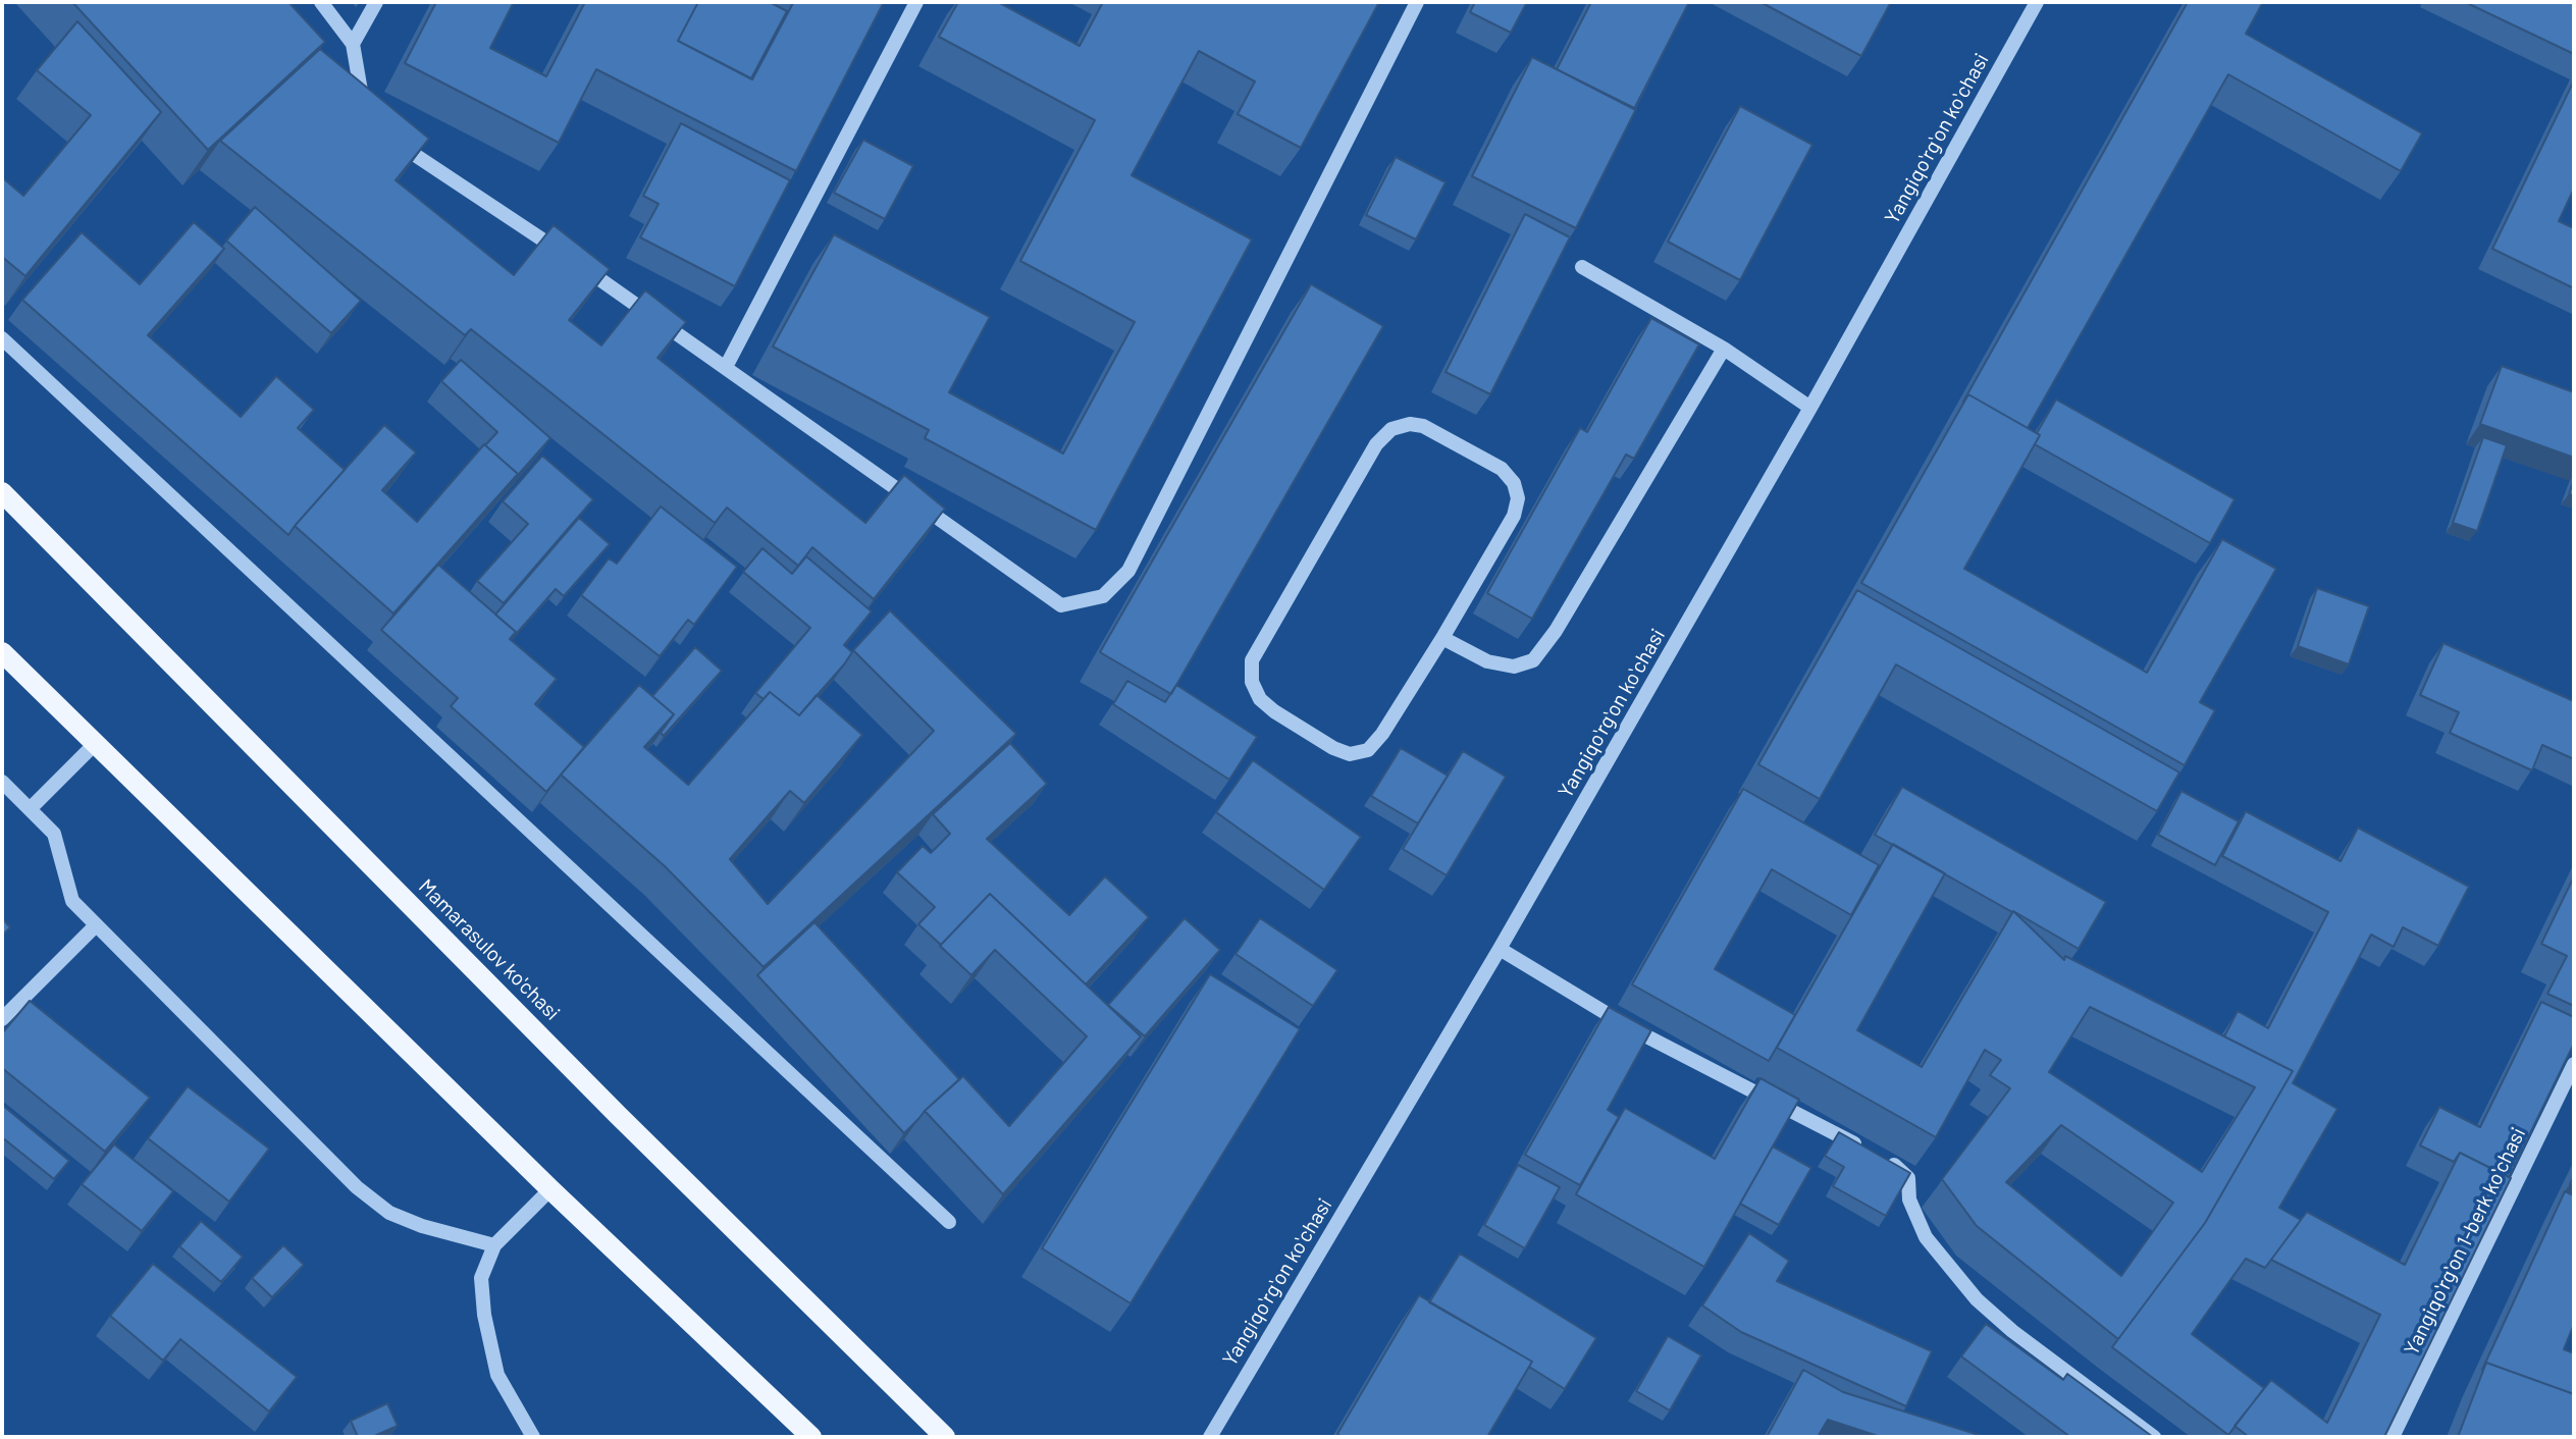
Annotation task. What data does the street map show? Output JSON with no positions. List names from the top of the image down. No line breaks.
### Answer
{"streets":{"main road":["Mamarasulov ko'chasi"],"street":["Yangiqoʻrgʻon koʻchasi","Yangiqoʻrgʻon 1-berk koʻchasi"]}}
